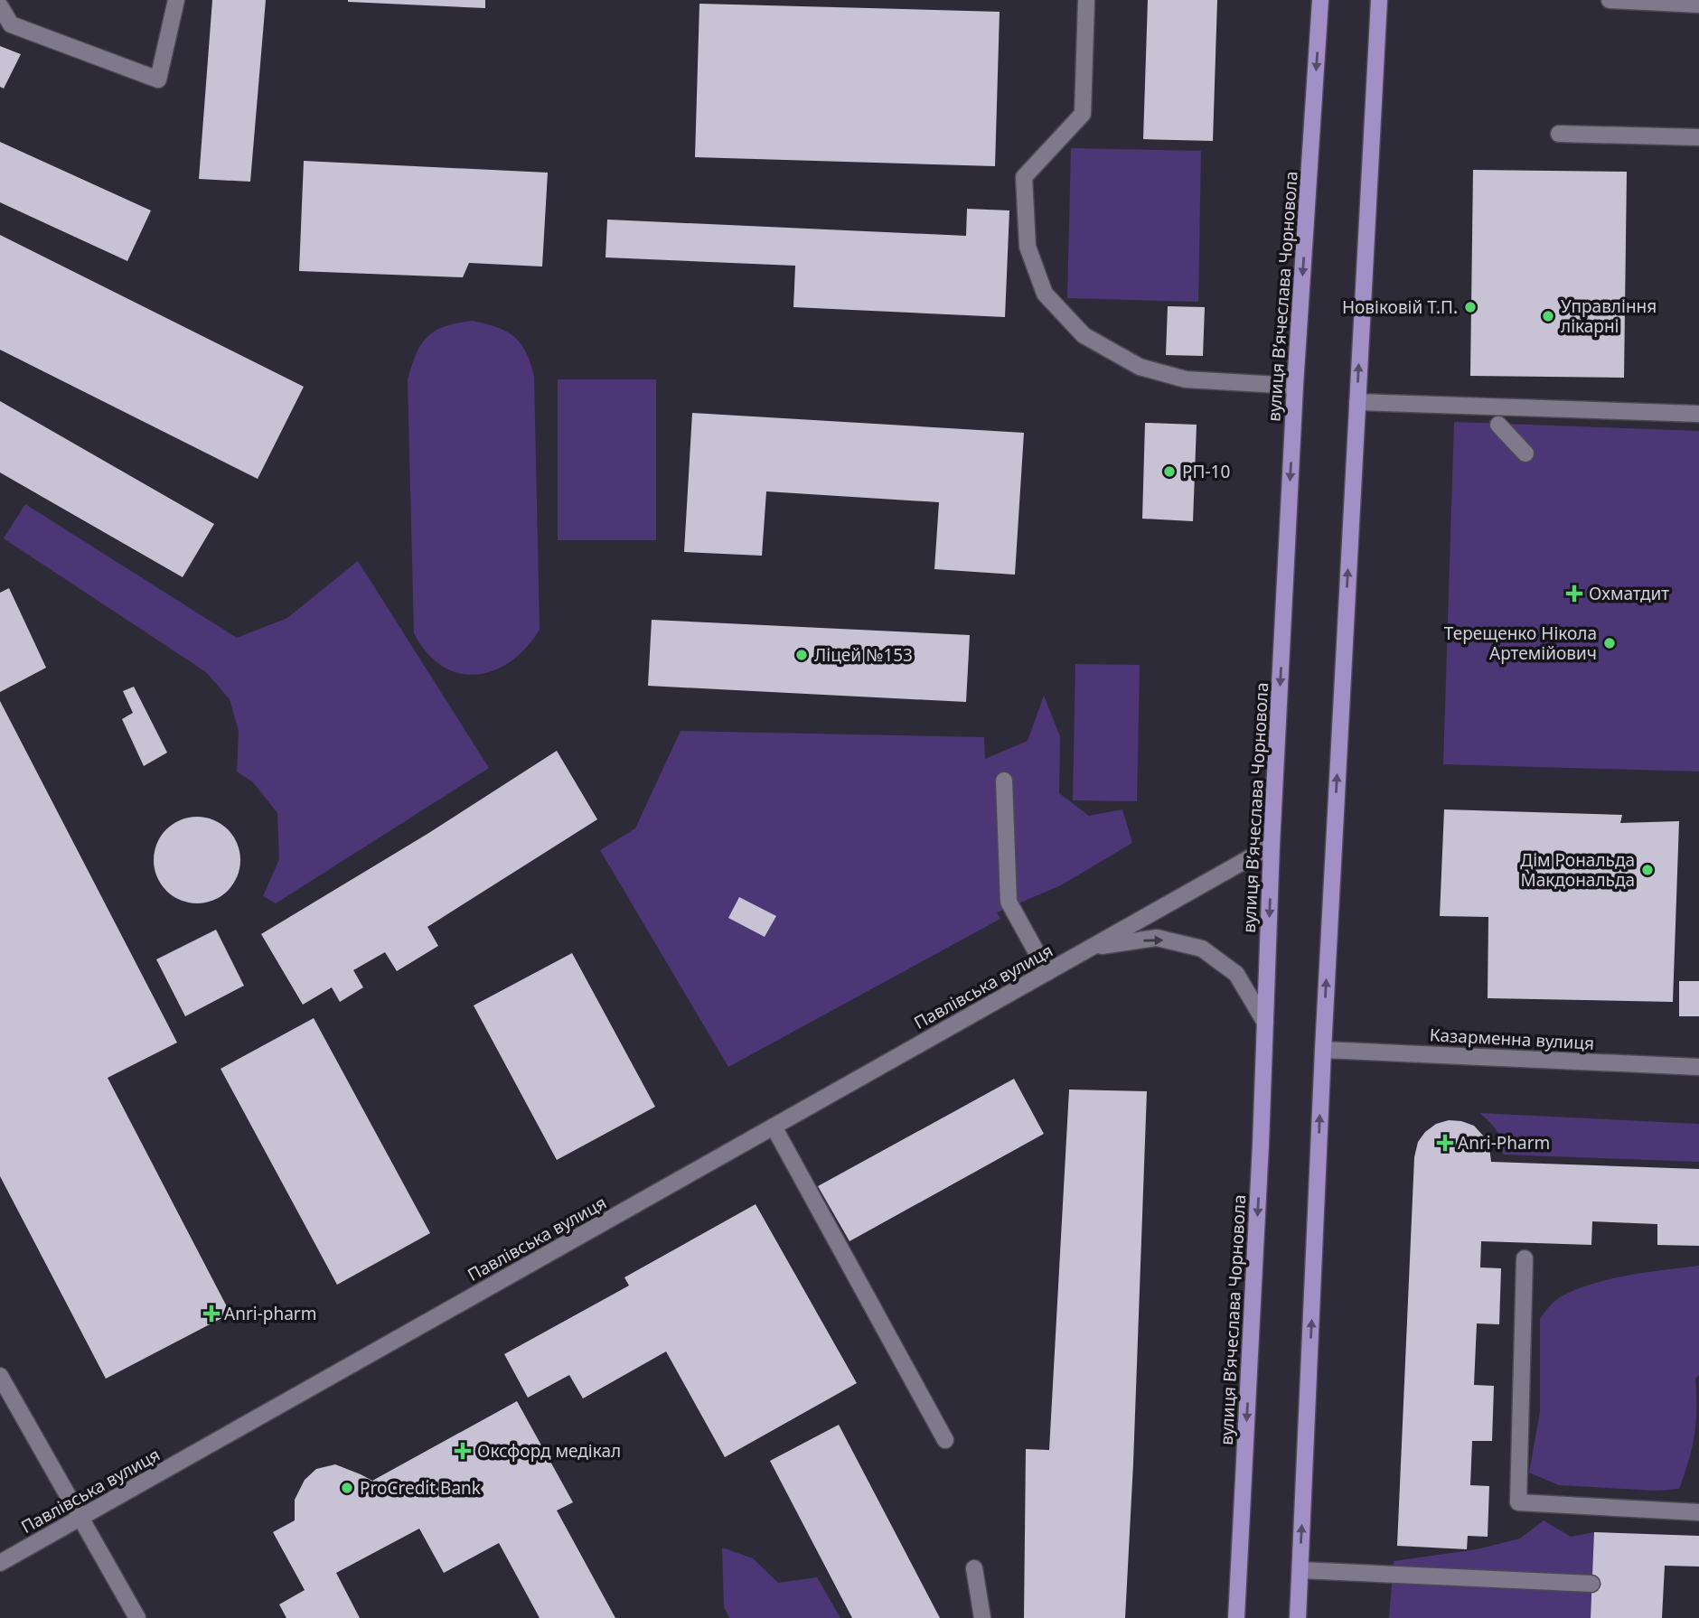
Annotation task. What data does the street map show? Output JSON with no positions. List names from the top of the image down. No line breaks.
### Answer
{"streets":{"main road":["вулиця Вʼячеслава Чорновола"],"street":["Павлівська вулиця","Казарменна вулиця"]},"crossings":[["вулиця Вʼячеслава Чорновола","Павлівська вулиця"]],"places":{"other":["Новіковій Т.П.","Управління лікарні","РП-10","Терещенко Нікола Артемійович","Ліцей №153","Дім Рональда Макдональда","ProCredit Bank"],"health":["Охматдит","Anri-Pharm","Anri-pharm","Оксфорд медікал"]}}
